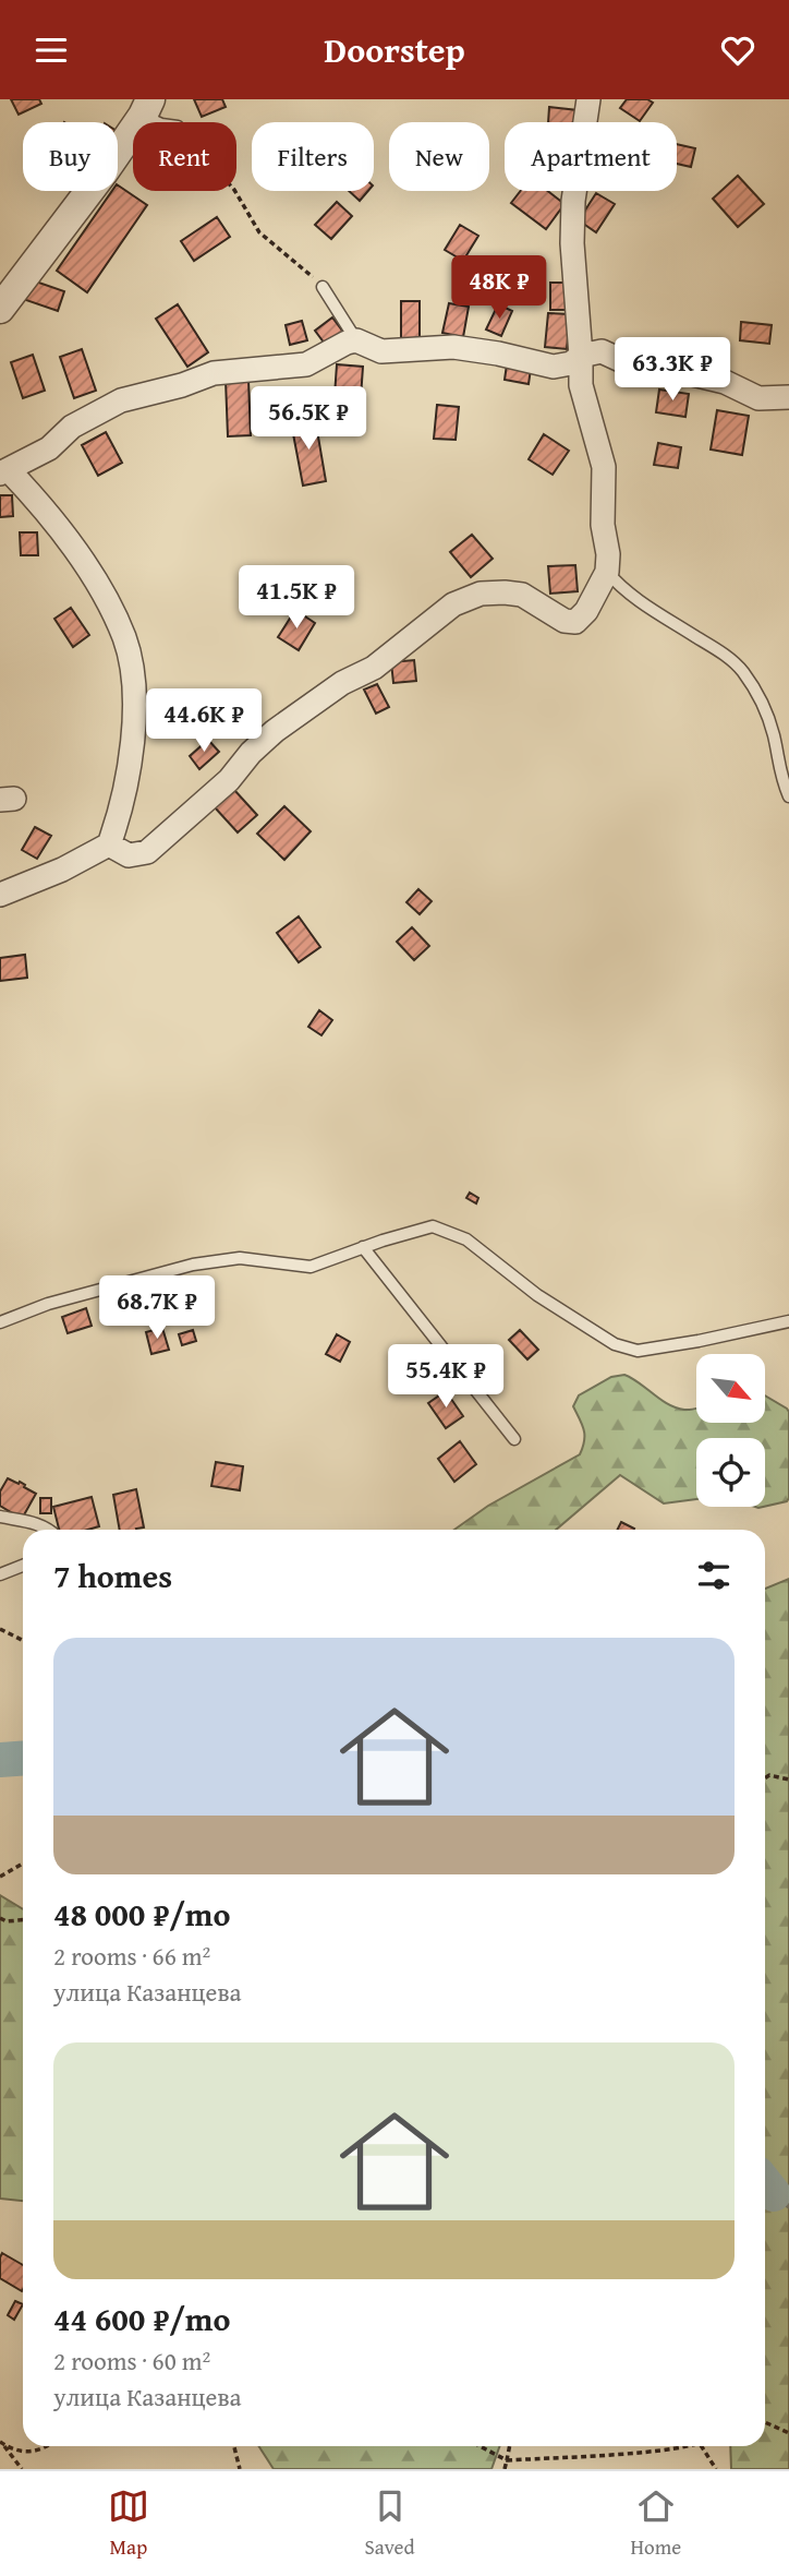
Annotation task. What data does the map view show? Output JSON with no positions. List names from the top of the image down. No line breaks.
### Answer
{"north":"bottom right","page":{"header":"Doorstep","chip":["Buy","Rent","Filters","New","Apartment"],"price":["48K ₽","63.3K ₽","56.5K ₽","41.5K ₽","44.6K ₽","68.7K ₽","55.4K ₽"],"heading":"7 homes","list":[{"name":"48 000 ₽/mo","note":"2 rooms · 66 m² · улица Казанцева"},{"name":"44 600 ₽/mo","note":"2 rooms · 60 m² · улица Казанцева"}],"tabs":["Map","Saved","Home"]}}
